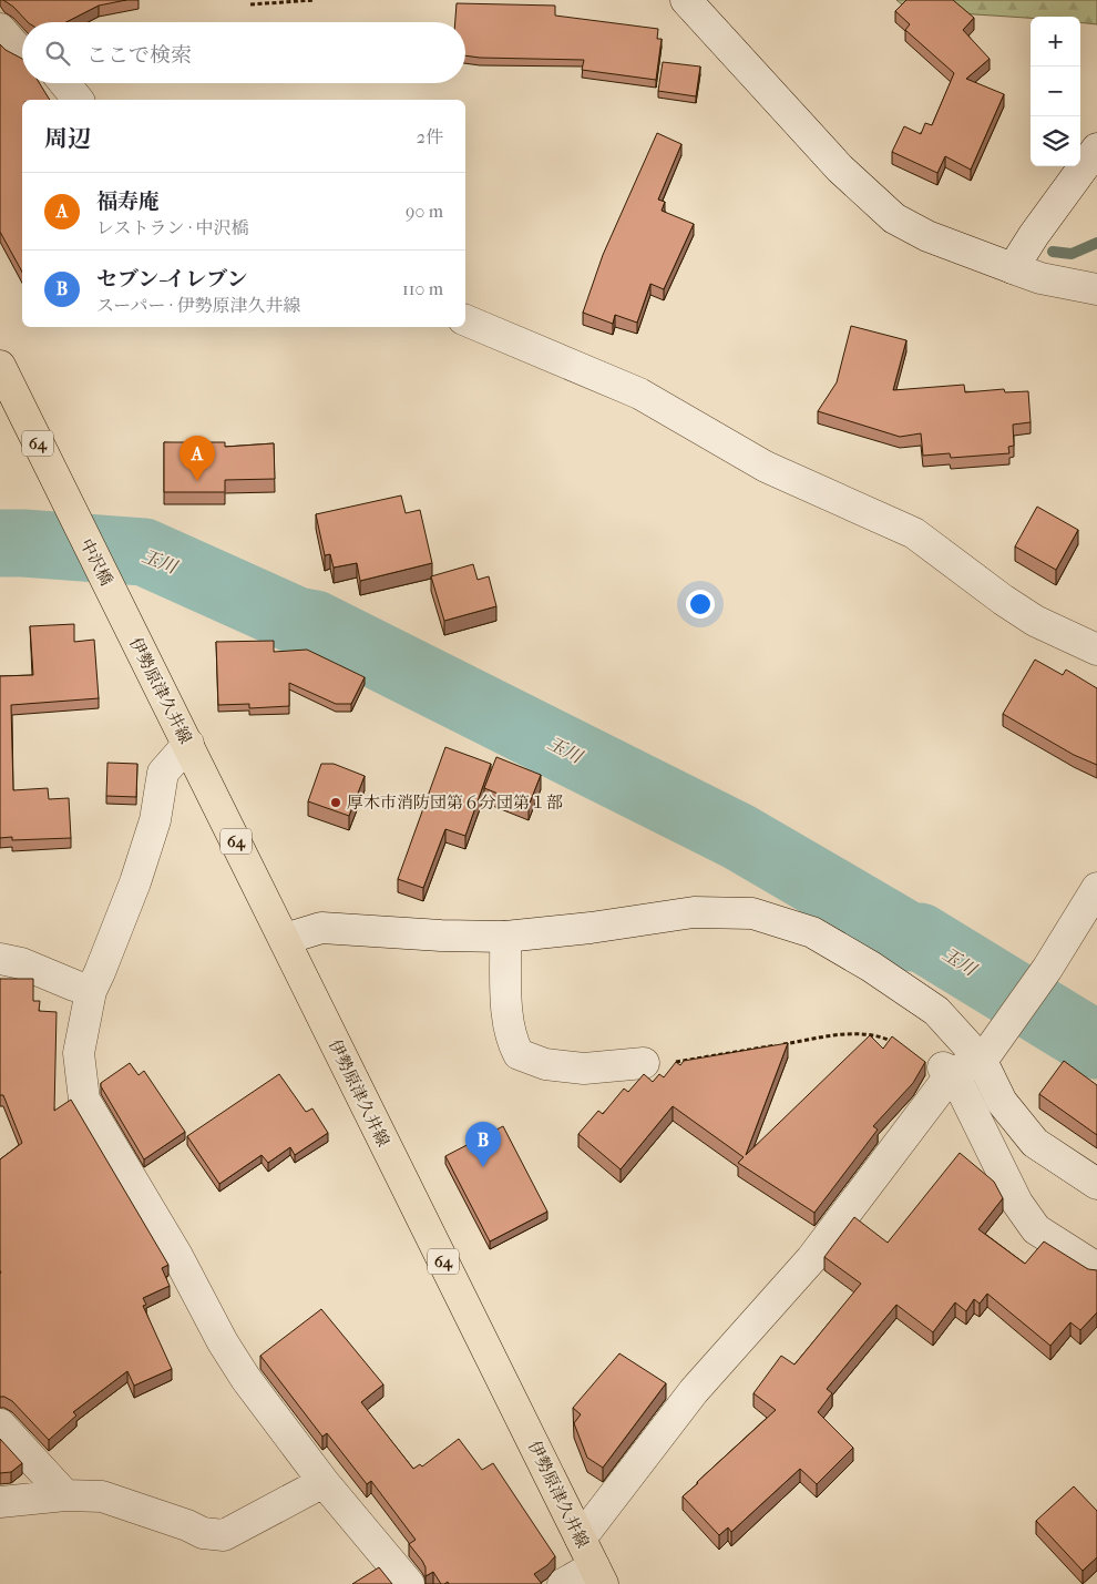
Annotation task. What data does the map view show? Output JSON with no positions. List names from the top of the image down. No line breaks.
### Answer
{"streets":{"main road":["64","中沢橋","伊勢原津久井線"]},"crossings":[["中沢橋","伊勢原津久井線"]],"water":["玉川"],"places":["厚木市消防団第６分団第１部"],"page":{"map_buttons":["+","−"],"search":"ここで検索","heading":["周辺","2件"],"list":[{"mark":"A","name":"福寿庵","note":"レストラン · 中沢橋","value":"90 m"},{"mark":"B","name":"セブン-イレブン","note":"スーパー · 伊勢原津久井線","value":"110 m"}],"pins":["A","B"]}}
